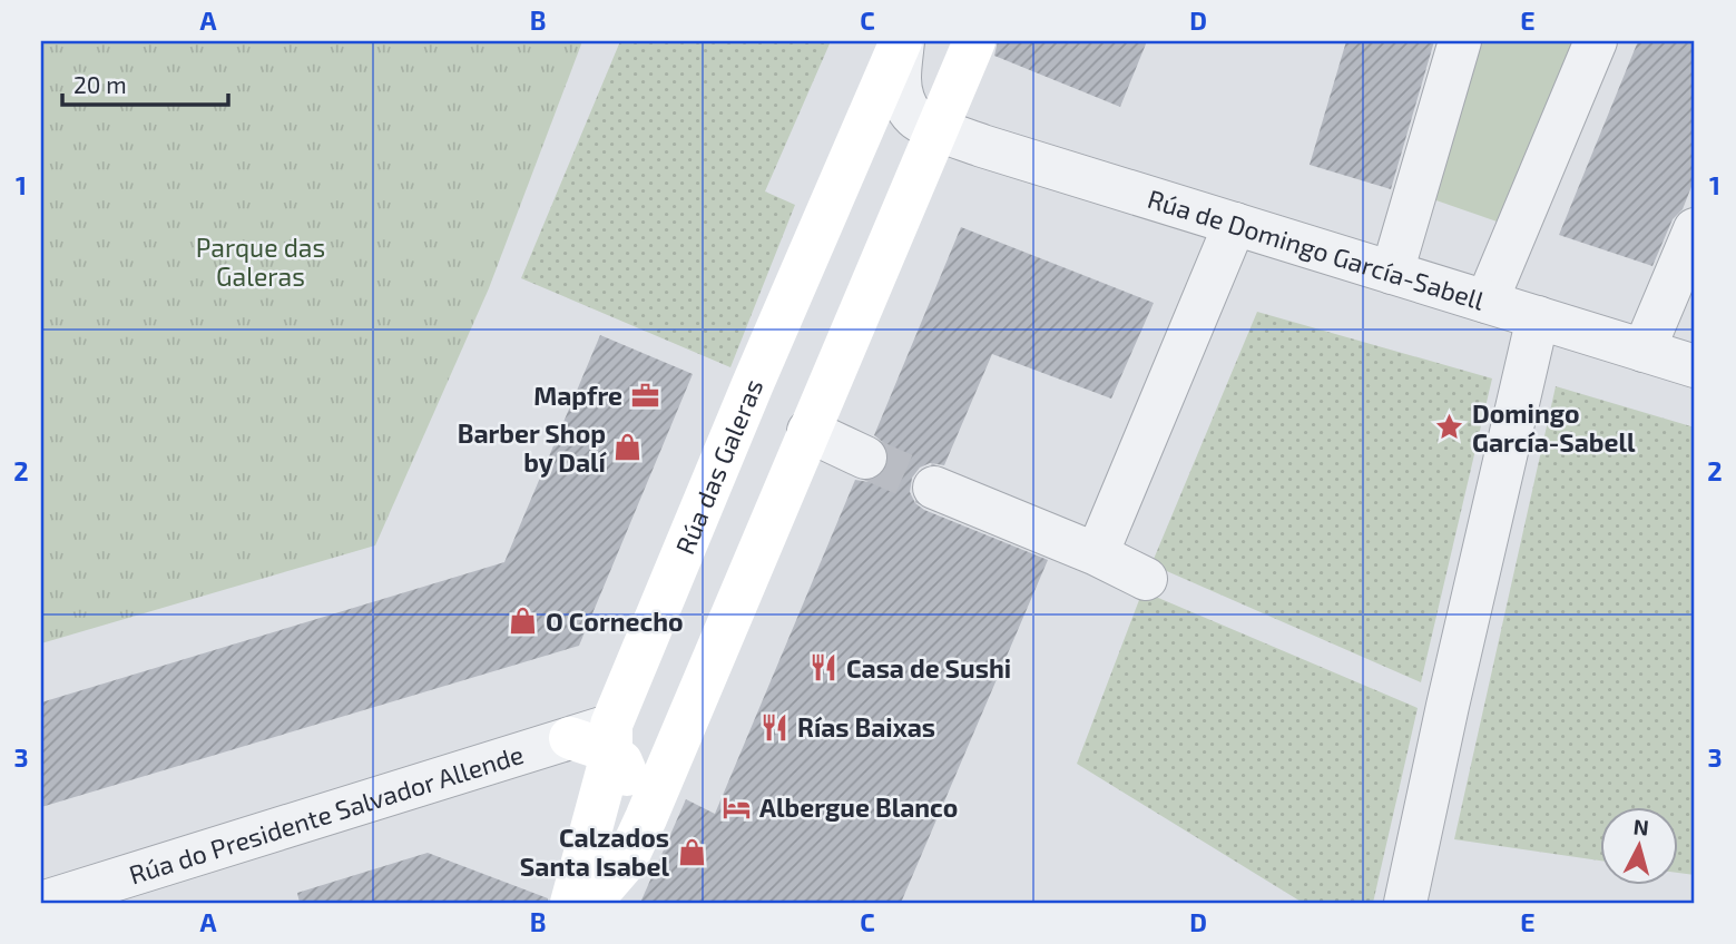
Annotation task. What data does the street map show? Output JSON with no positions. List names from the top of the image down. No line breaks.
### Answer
{"streets":{"main road":["Rúa das Galeras"],"street":["Rúa de Domingo García-Sabell","Rúa do Presidente Salvador Allende"]},"crossings":[["Rúa de Domingo García-Sabell","Rúa das Galeras"],["Rúa das Galeras","Rúa do Presidente Salvador Allende"]],"parks":["Parque das Galeras"],"places":{"office":["Mapfre"],"place":["Domingo García-Sabell"],"shop":["Barber Shop by Dalí","O Cornecho","Calzados Santa Isabel"],"restaurant":["Casa de Sushi","Rías Baixas"],"hotel":["Albergue Blanco"]},"scale_bar":"20 m","north":"top","grid":{"columns":["A","B","C","D","E"],"rows":["1","2","3"]}}
